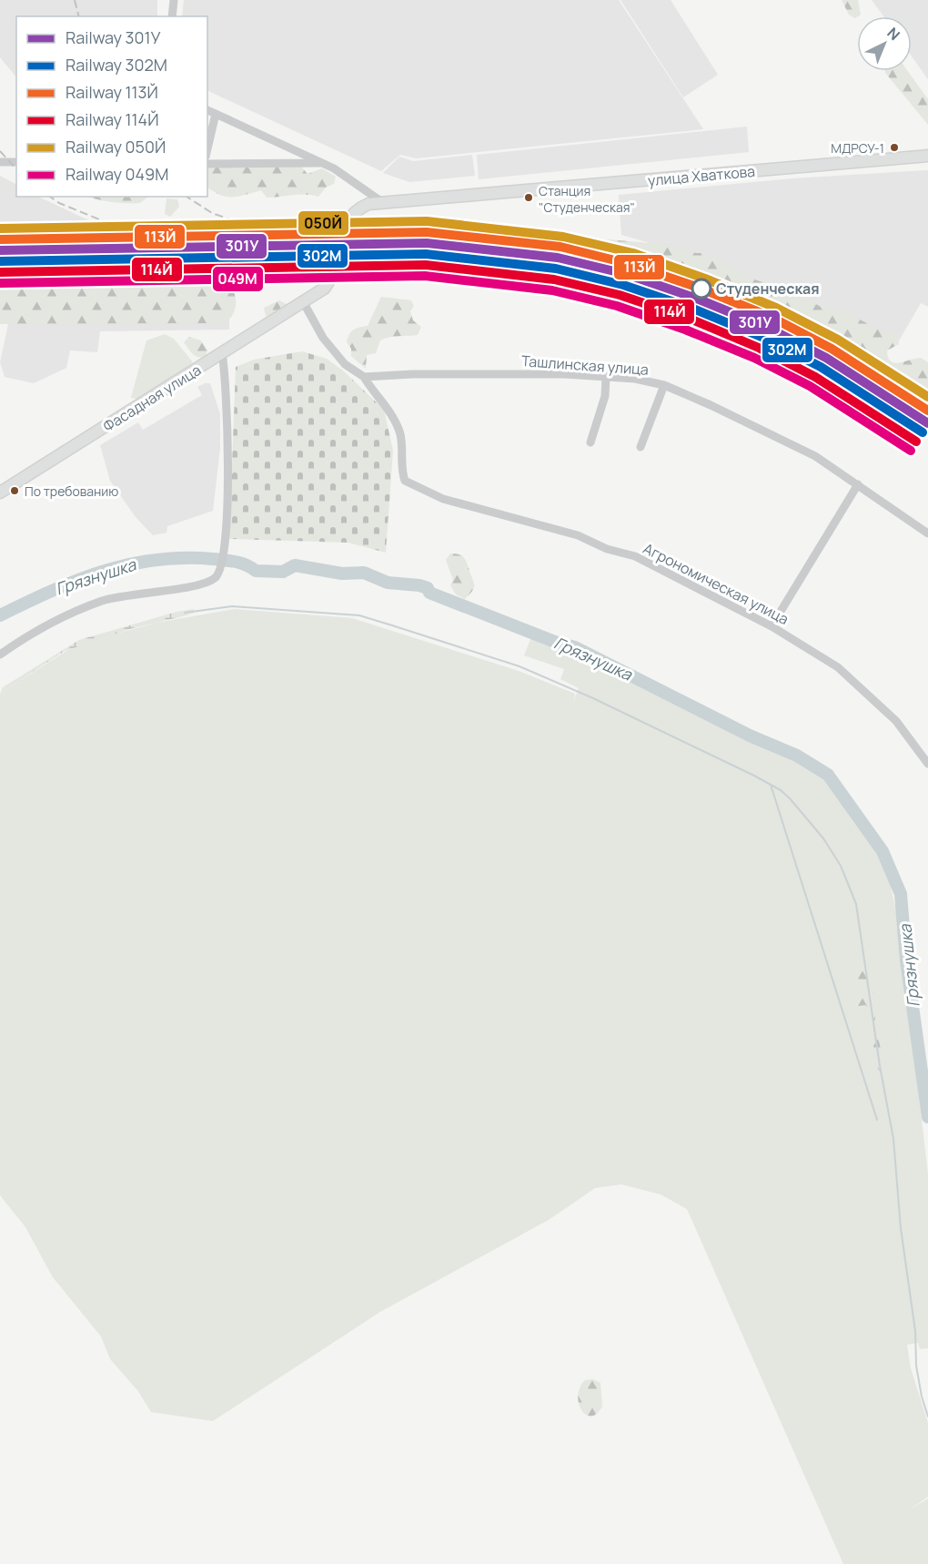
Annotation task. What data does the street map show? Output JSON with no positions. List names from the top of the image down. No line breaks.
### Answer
{"streets":{"main road":["улица Хваткова","Фасадная улица"],"street":["Ташлинская улица","Агрономическая улица"]},"crossings":[["улица Хваткова","Фасадная улица"],["Ташлинская улица","Агрономическая улица"]],"water":["Грязнушка"],"places":["МДРСУ-1","Станция \"Студенческая\"","Студенческая","По требованию"],"lines":["rail line 050Й","rail line 113Й","rail line 301У","rail line 302М","rail line 114Й","rail line 049М"],"legend":["Railway 301У","Railway 302М","Railway 113Й","Railway 114Й","Railway 050Й","Railway 049М"],"north":"top right"}
